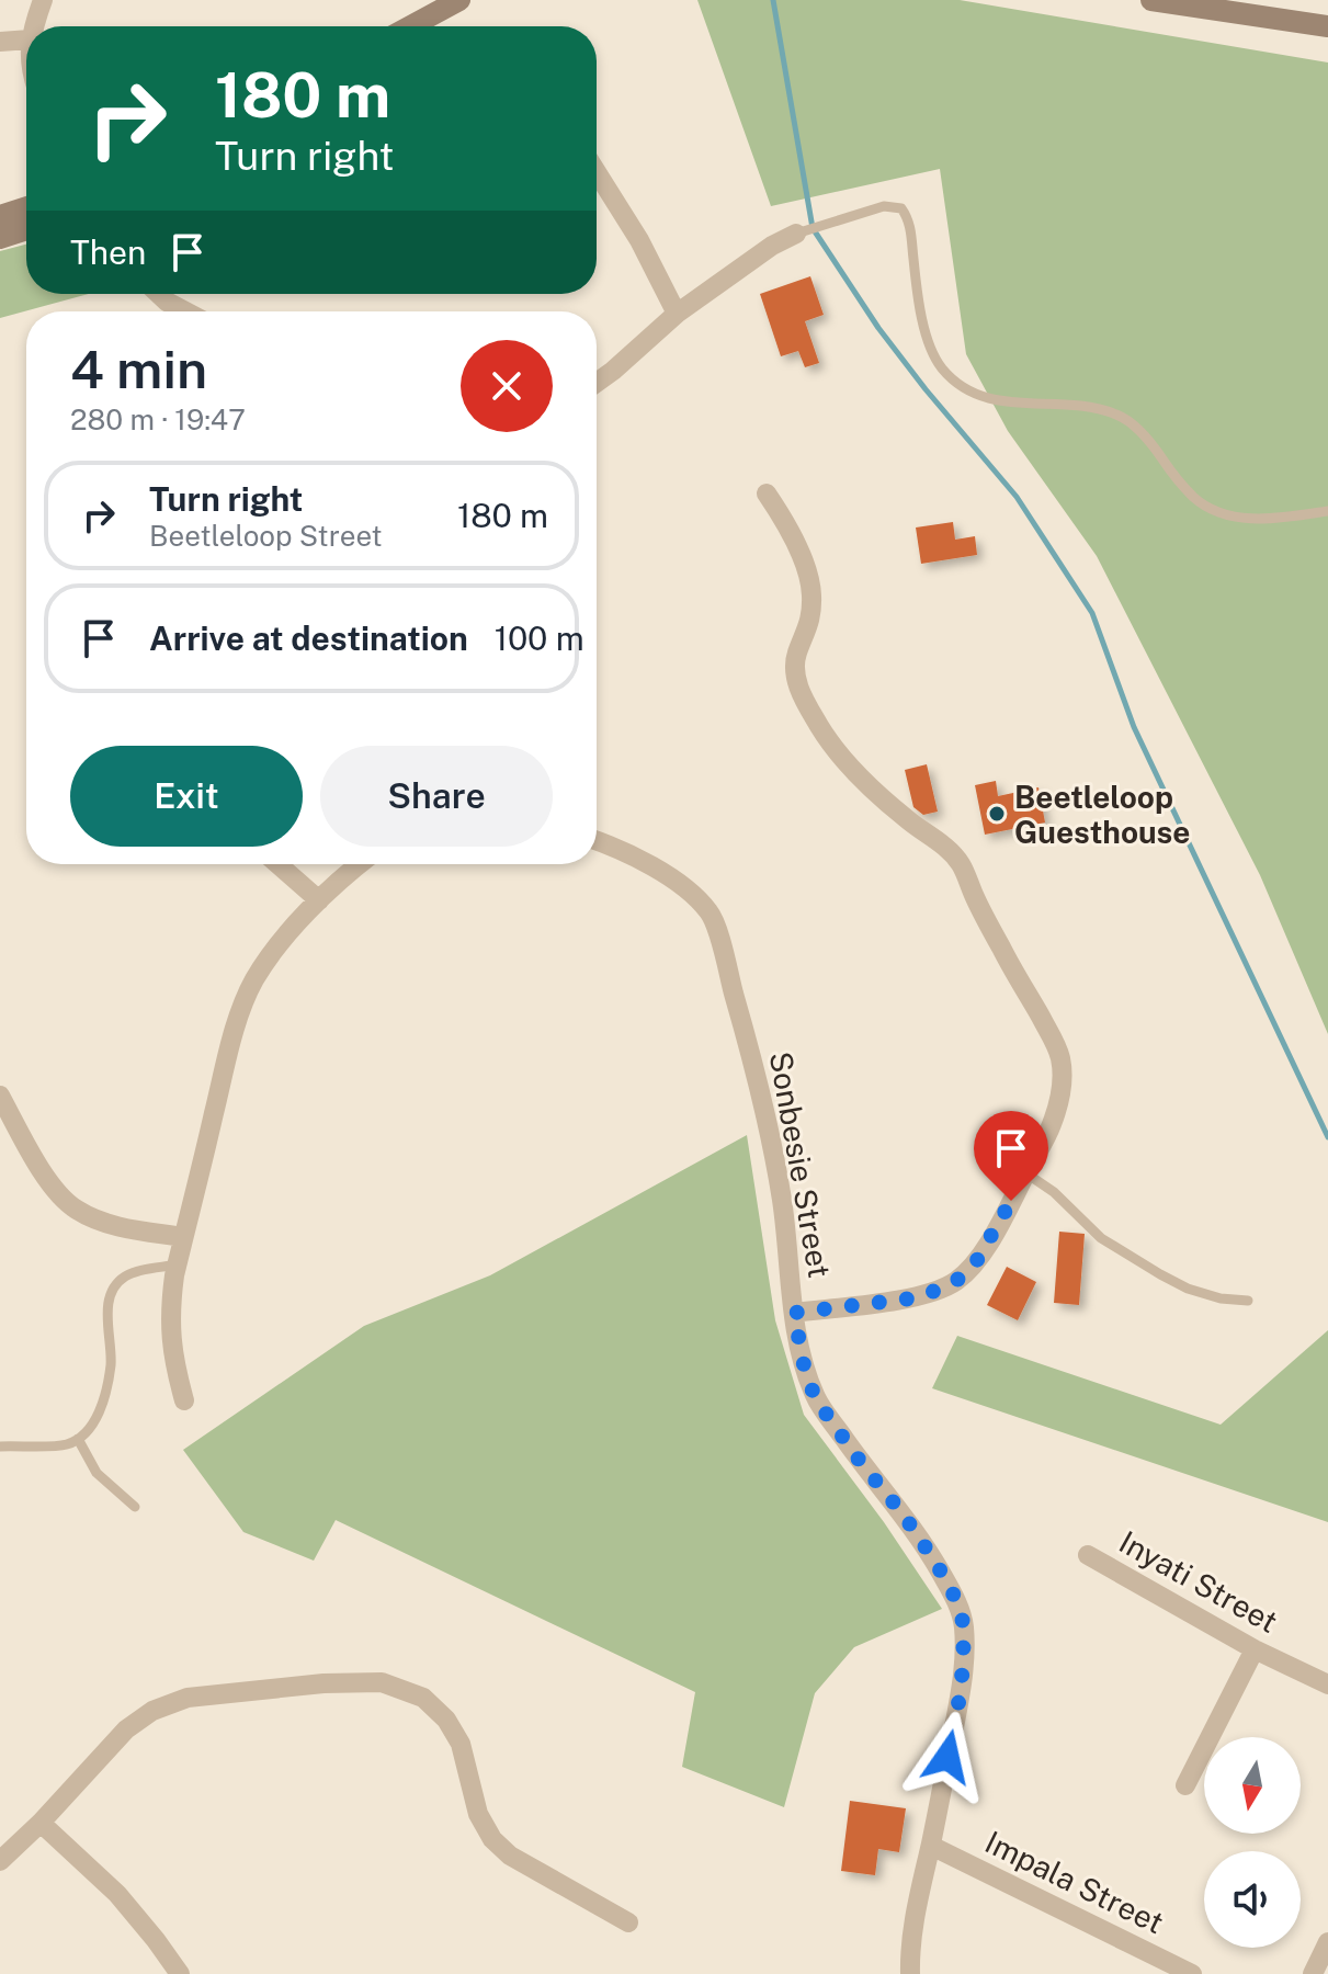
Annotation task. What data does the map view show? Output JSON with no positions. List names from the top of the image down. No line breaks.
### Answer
{"streets":{"street":["Sonbesie Street","Inyati Street","Impala Street"]},"crossings":[["Sonbesie Street","Impala Street"]],"places":["Beetleloop Guesthouse"],"north":"bottom","page":{"turn":["180 m","Turn right"],"then":"Then","heading":["4 min","280 m · 19:47"],"list":[{"name":"Turn right","note":"Beetleloop Street","value":"180 m"},{"name":"Arrive at destination","value":"100 m"}],"buttons":["Exit","Share"]}}
